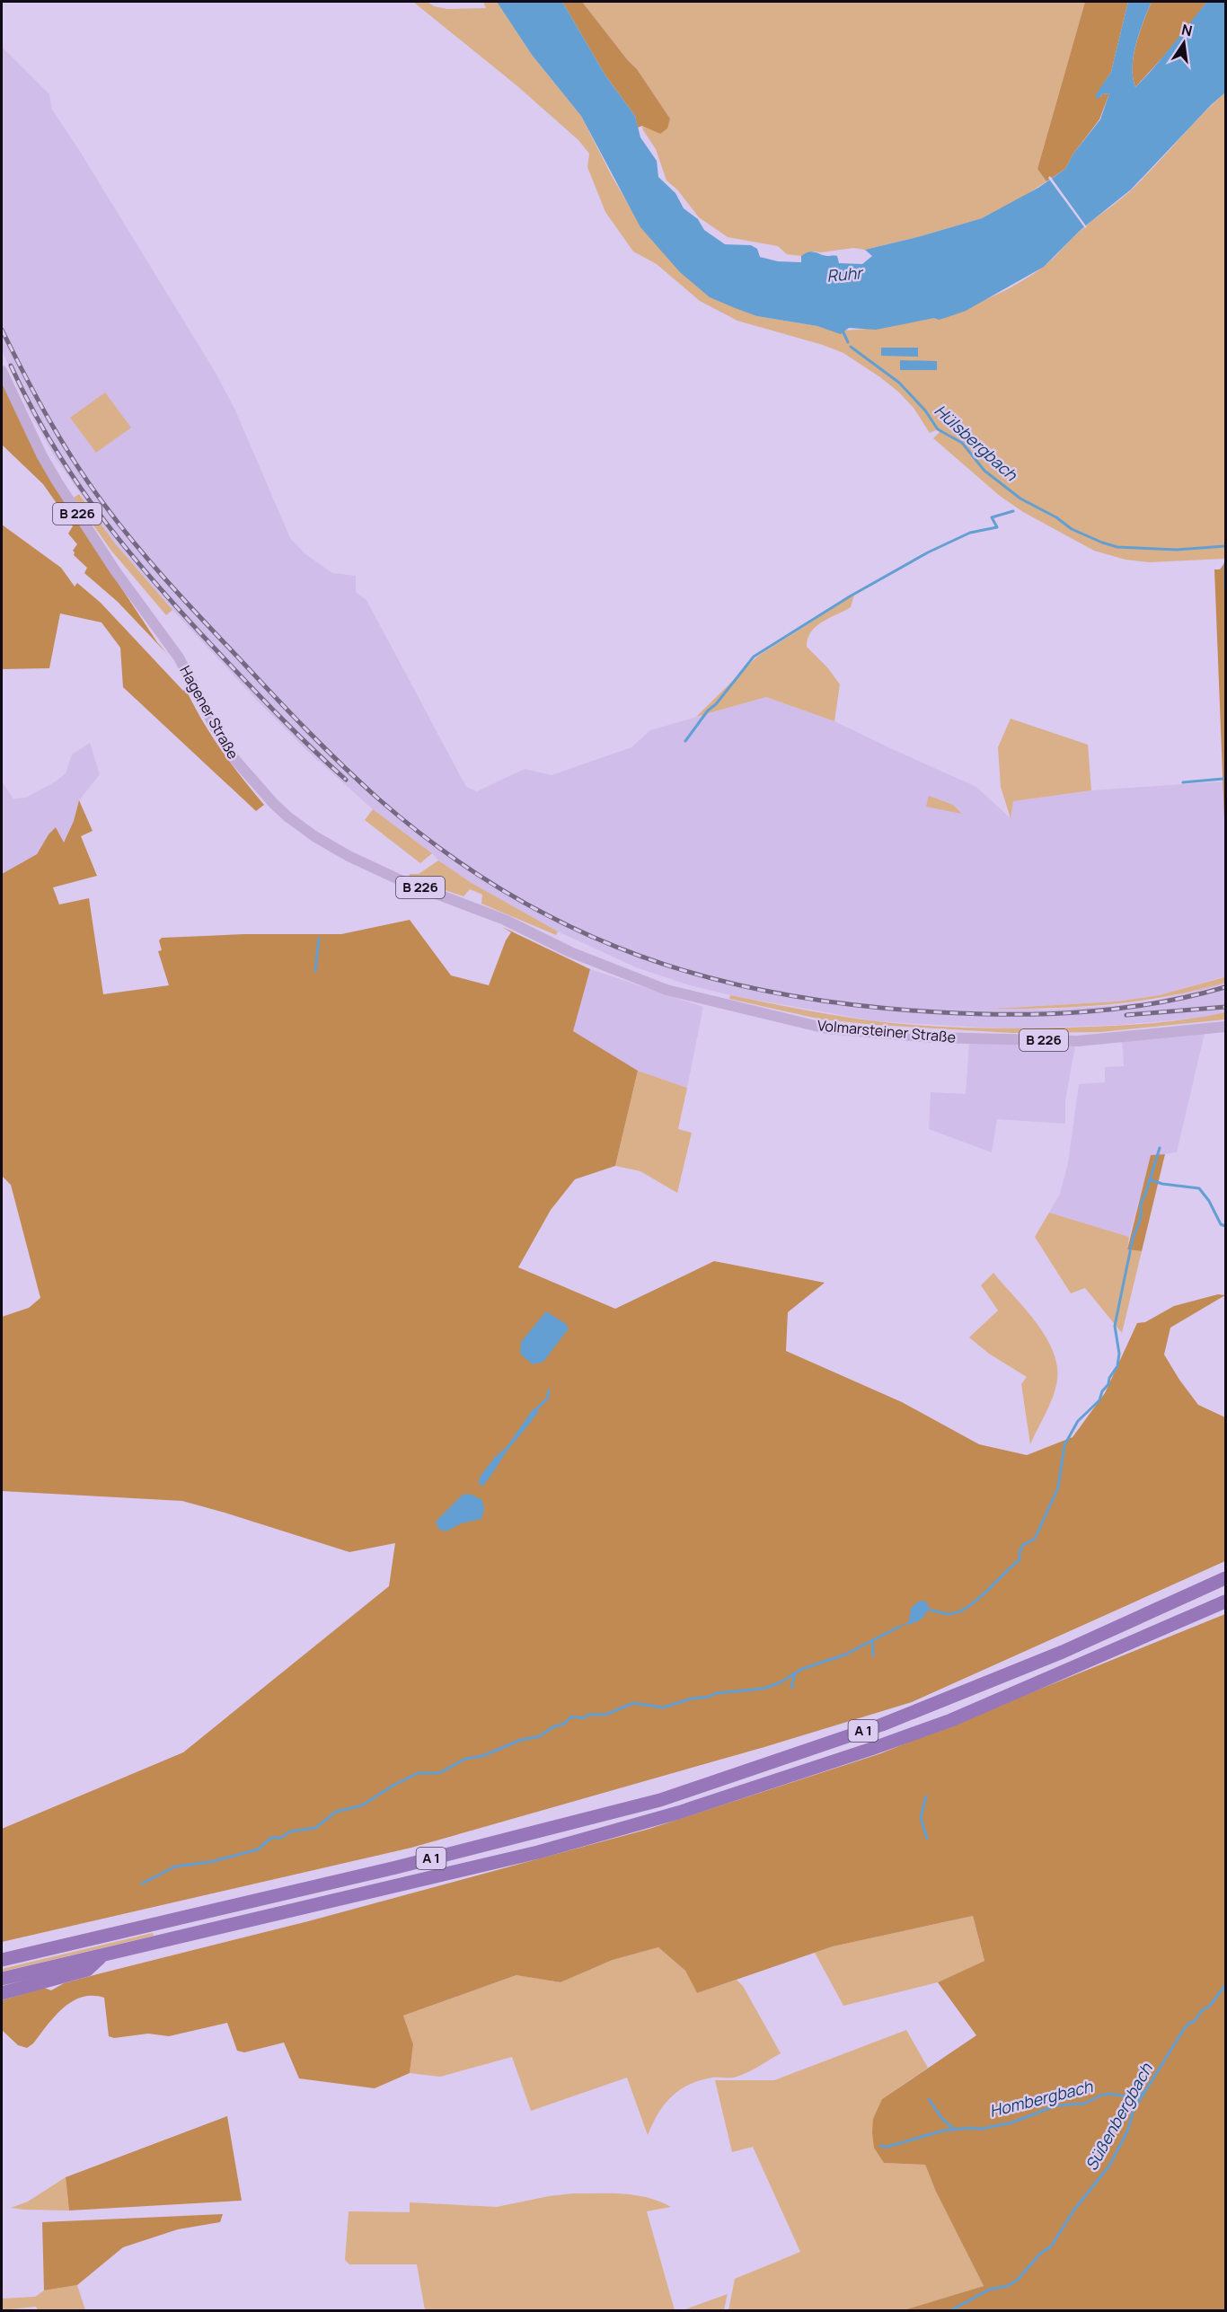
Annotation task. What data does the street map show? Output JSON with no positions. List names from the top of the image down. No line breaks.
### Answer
{"streets":{"highway":["A 1"],"main road":["B 226","Hagener Straße","Volmarsteiner Straße"]},"crossings":[["Hagener Straße","Volmarsteiner Straße"]],"water":["Ruhr","Hülsbergbach","Hombergbach","Süßenbergbach"],"north":"top"}
